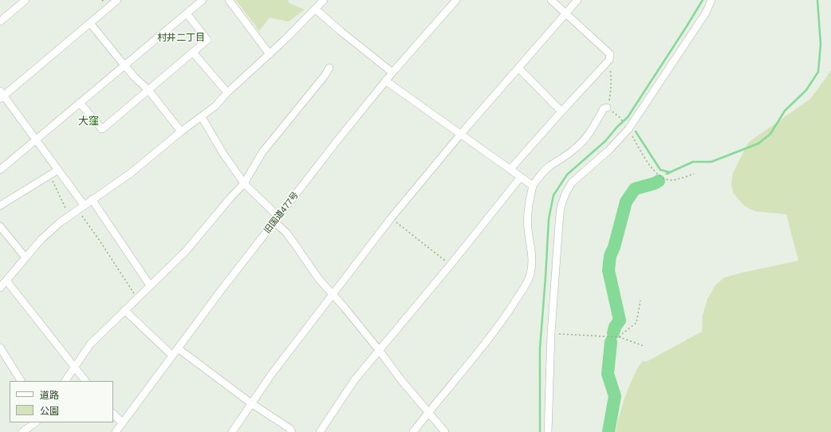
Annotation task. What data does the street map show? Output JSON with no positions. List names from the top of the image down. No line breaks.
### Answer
{"streets":{"street":["旧国道477号"]},"districts":["村井二丁目","大窪"],"legend":["道路","公園"]}
